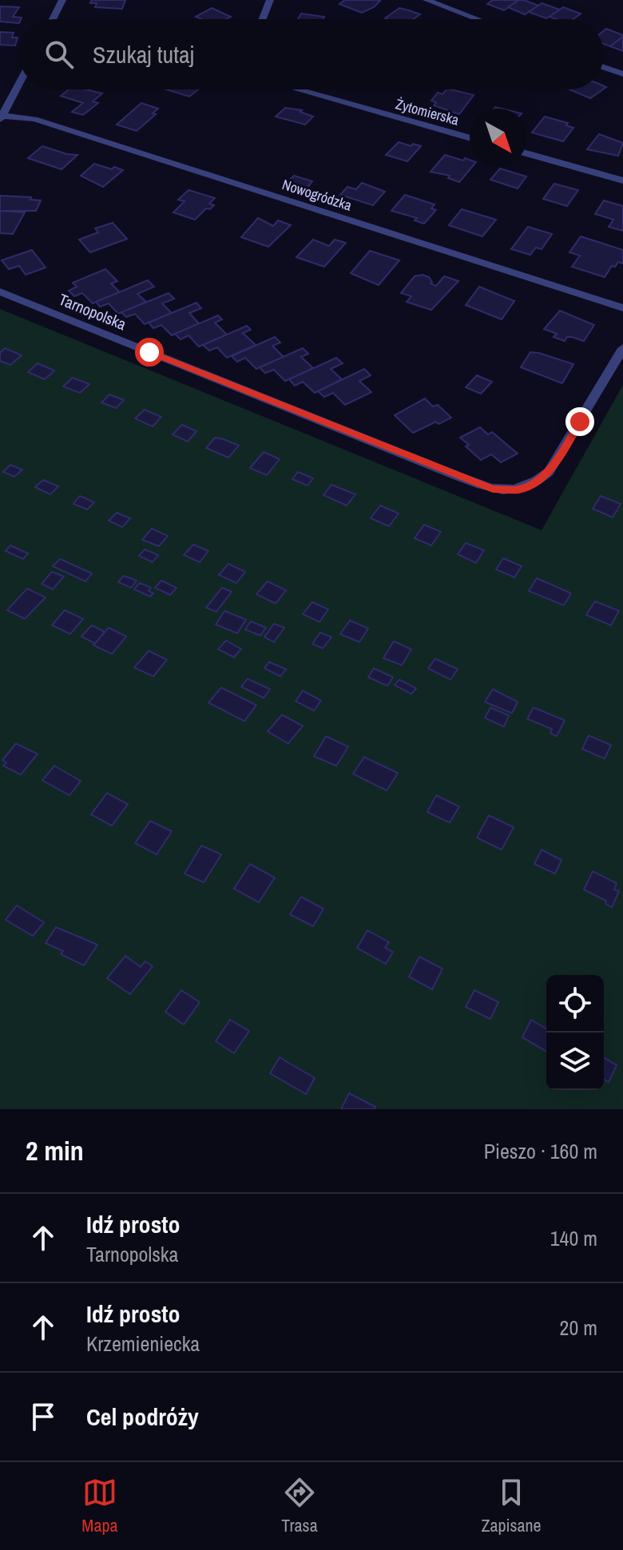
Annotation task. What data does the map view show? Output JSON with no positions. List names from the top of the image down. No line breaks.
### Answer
{"streets":{"street":["Żytomierska","Nowogródzka","Tarnopolska"]},"north":"bottom right","page":{"search":"Szukaj tutaj","heading":["2 min","Pieszo · 160 m"],"list":[["Idź prosto","Tarnopolska","140 m"],["Idź prosto","Krzemieniecka","20 m"],"Cel podróży"],"nav":["Mapa","Trasa","Zapisane"]}}
